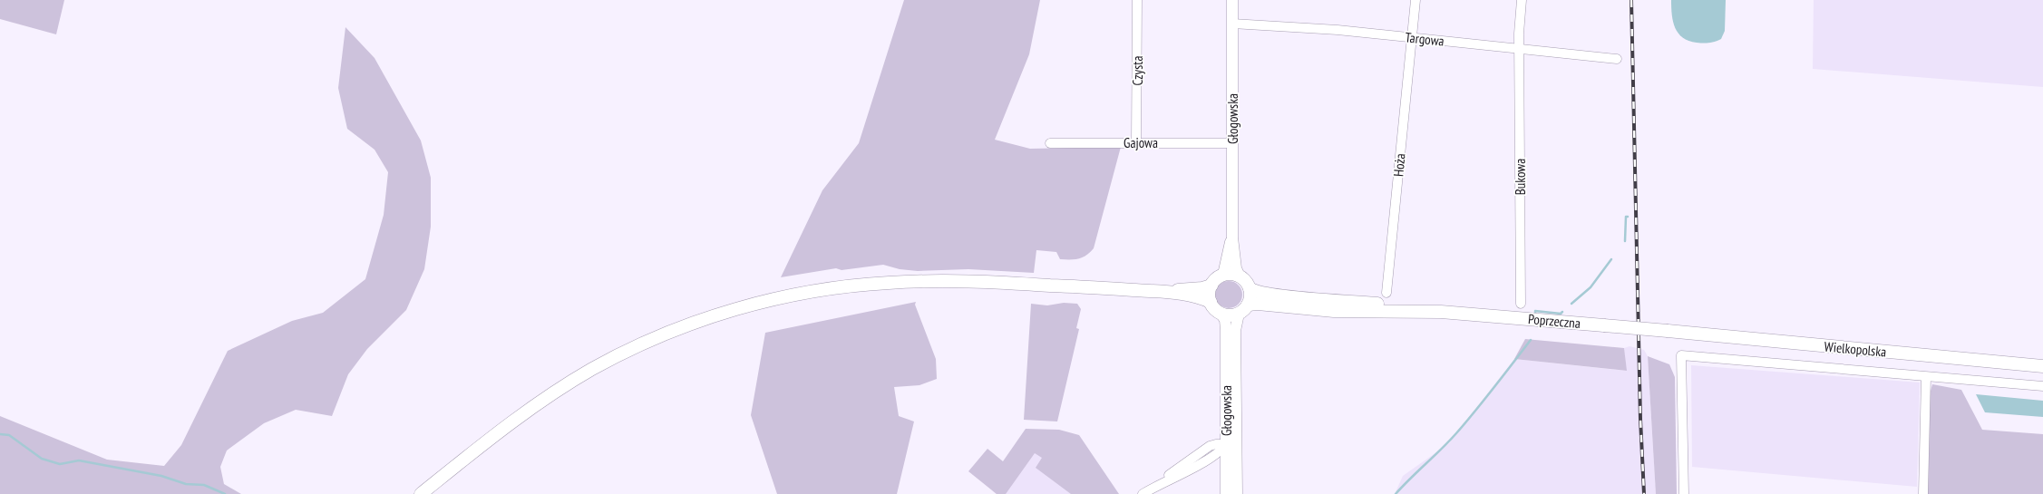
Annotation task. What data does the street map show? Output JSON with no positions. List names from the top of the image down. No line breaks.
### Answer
{"streets":{"main road":["Poprzeczna","Wielkopolska"],"street":["Targowa","Czysta","Głogowska","Gajowa","Hoża","Bukowa"]},"crossings":[["Targowa","Głogowska"],["Targowa","Hoża"],["Targowa","Bukowa"],["Czysta","Gajowa"],["Głogowska","Gajowa"],["Głogowska","Poprzeczna"],["Poprzeczna","Wielkopolska"]]}
